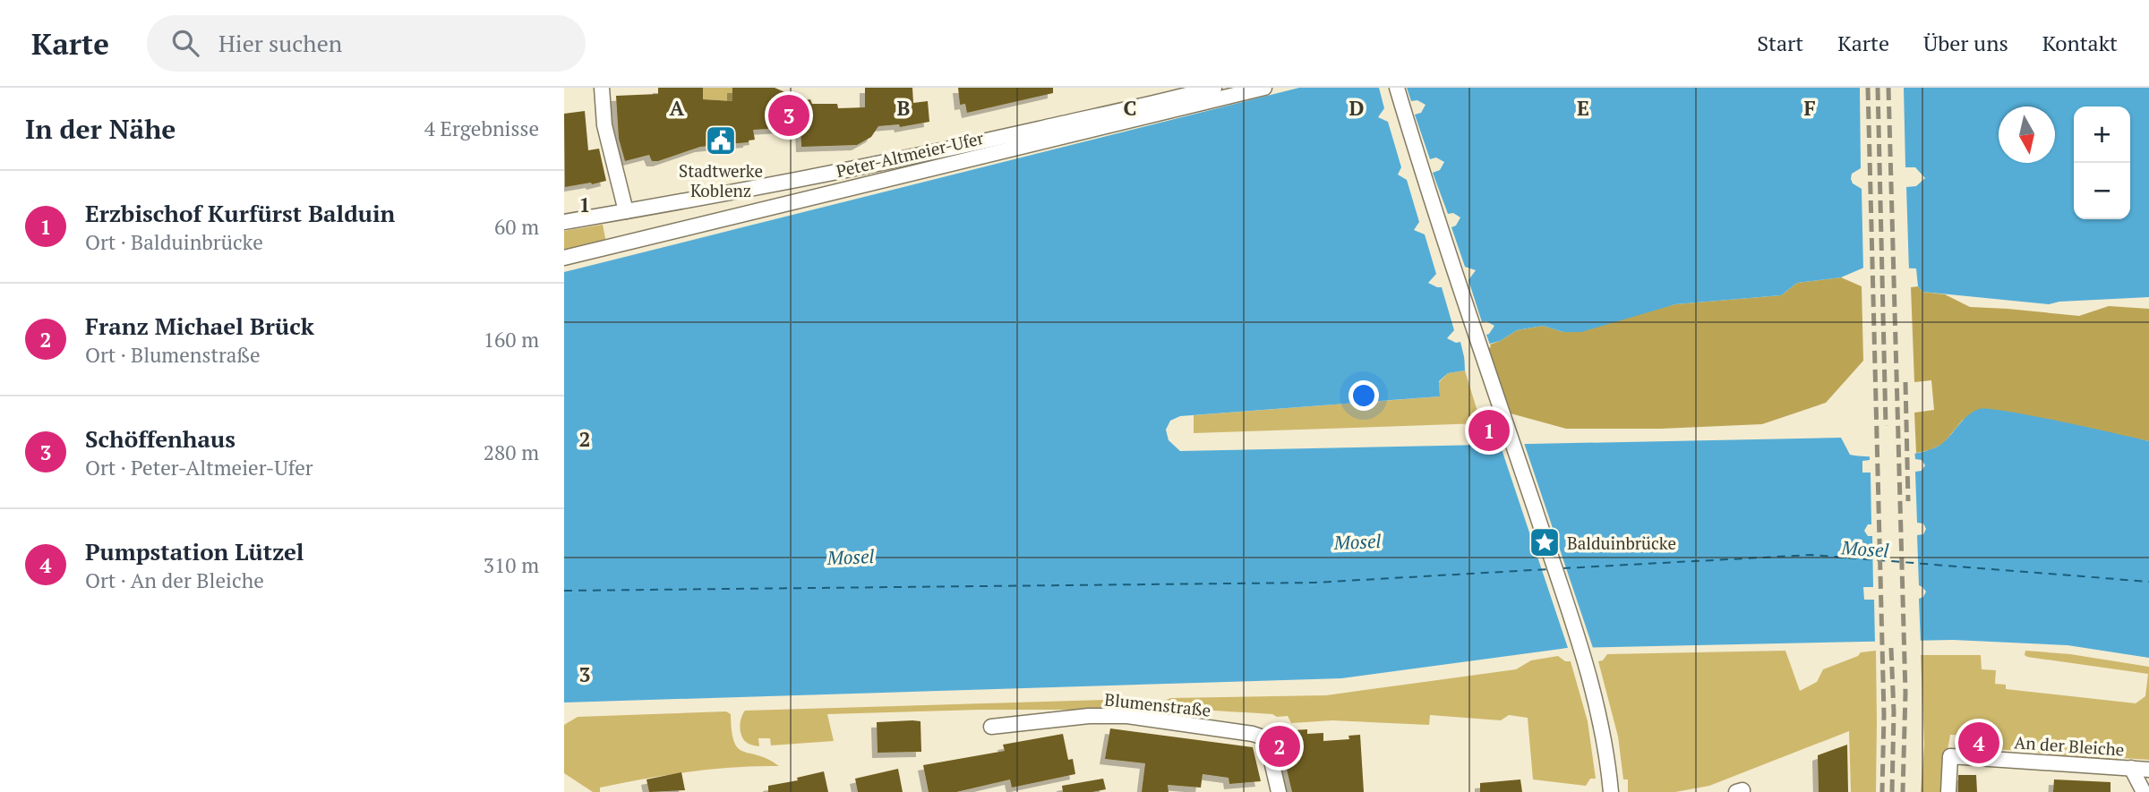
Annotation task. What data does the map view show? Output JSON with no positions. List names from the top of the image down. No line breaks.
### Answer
{"streets":{"street":["Peter-Altmeier-Ufer","Blumenstraße","An der Bleiche"]},"water":["Mosel"],"places":{"public building":["Stadtwerke Koblenz"],"place":["Balduinbrücke"]},"north":"bottom","page":{"header":"Karte","search":"Hier suchen","nav":["Start","Karte","Über uns","Kontakt"],"heading":["In der Nähe","4 Ergebnisse"],"pins":["3","1","4","2"],"map_buttons":["+","−"],"list":[{"mark":"1","name":"Erzbischof Kurfürst Balduin","note":"Ort · Balduinbrücke","value":"60 m"},{"mark":"2","name":"Franz Michael Brück","note":"Ort · Blumenstraße","value":"160 m"},{"mark":"3","name":"Schöffenhaus","note":"Ort · Peter-Altmeier-Ufer","value":"280 m"},{"mark":"4","name":"Pumpstation Lützel","note":"Ort · An der Bleiche","value":"310 m"}]},"grid":{"columns":["A","B","C","D","E","F"],"rows":["1","2","3"]}}
